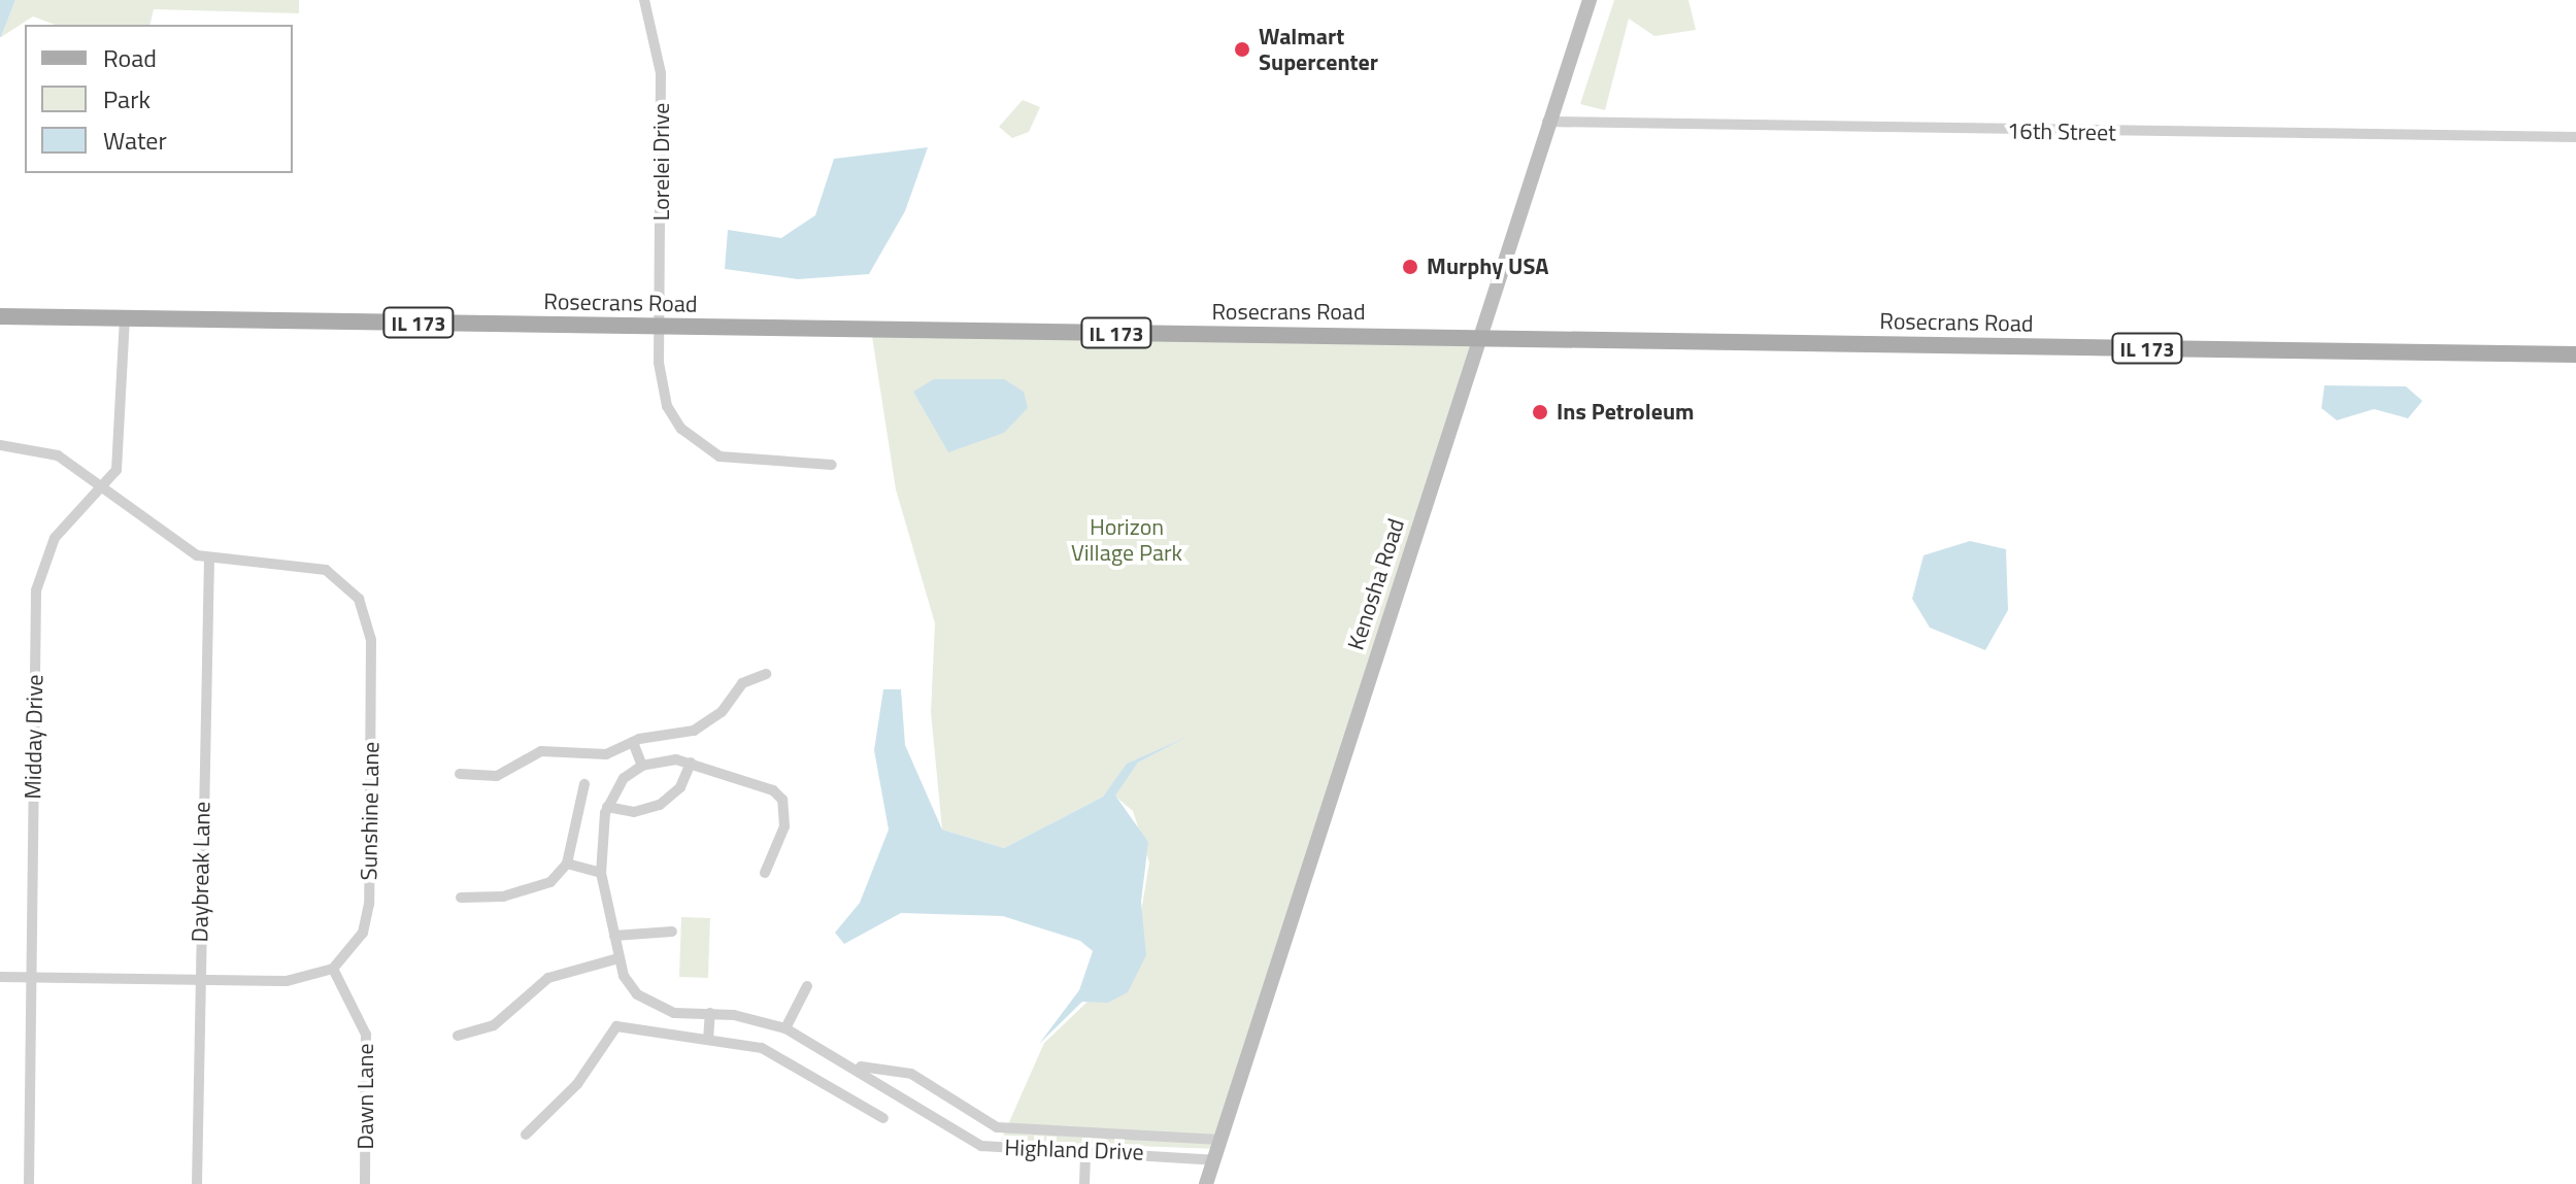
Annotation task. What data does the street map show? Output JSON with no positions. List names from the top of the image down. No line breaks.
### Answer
{"streets":{"main road":["Rosecrans Road","IL 173"],"street":["16th Street","Lorelei Drive","Kenosha Road","Midday Drive","Sunshine Lane","Daybreak Lane","Dawn Lane","Highland Drive"]},"crossings":[["16th Street","Kenosha Road"],["Lorelei Drive","Rosecrans Road"],["Rosecrans Road","Kenosha Road"],["Rosecrans Road","Midday Drive"],["Kenosha Road","Highland Drive"],["Midday Drive","Sunshine Lane"],["Sunshine Lane","Daybreak Lane"],["Sunshine Lane","Dawn Lane"]],"parks":["Horizon Village Park"],"places":["Walmart Supercenter","Murphy USA","Ins Petroleum"],"legend":["Road","Park","Water"]}
